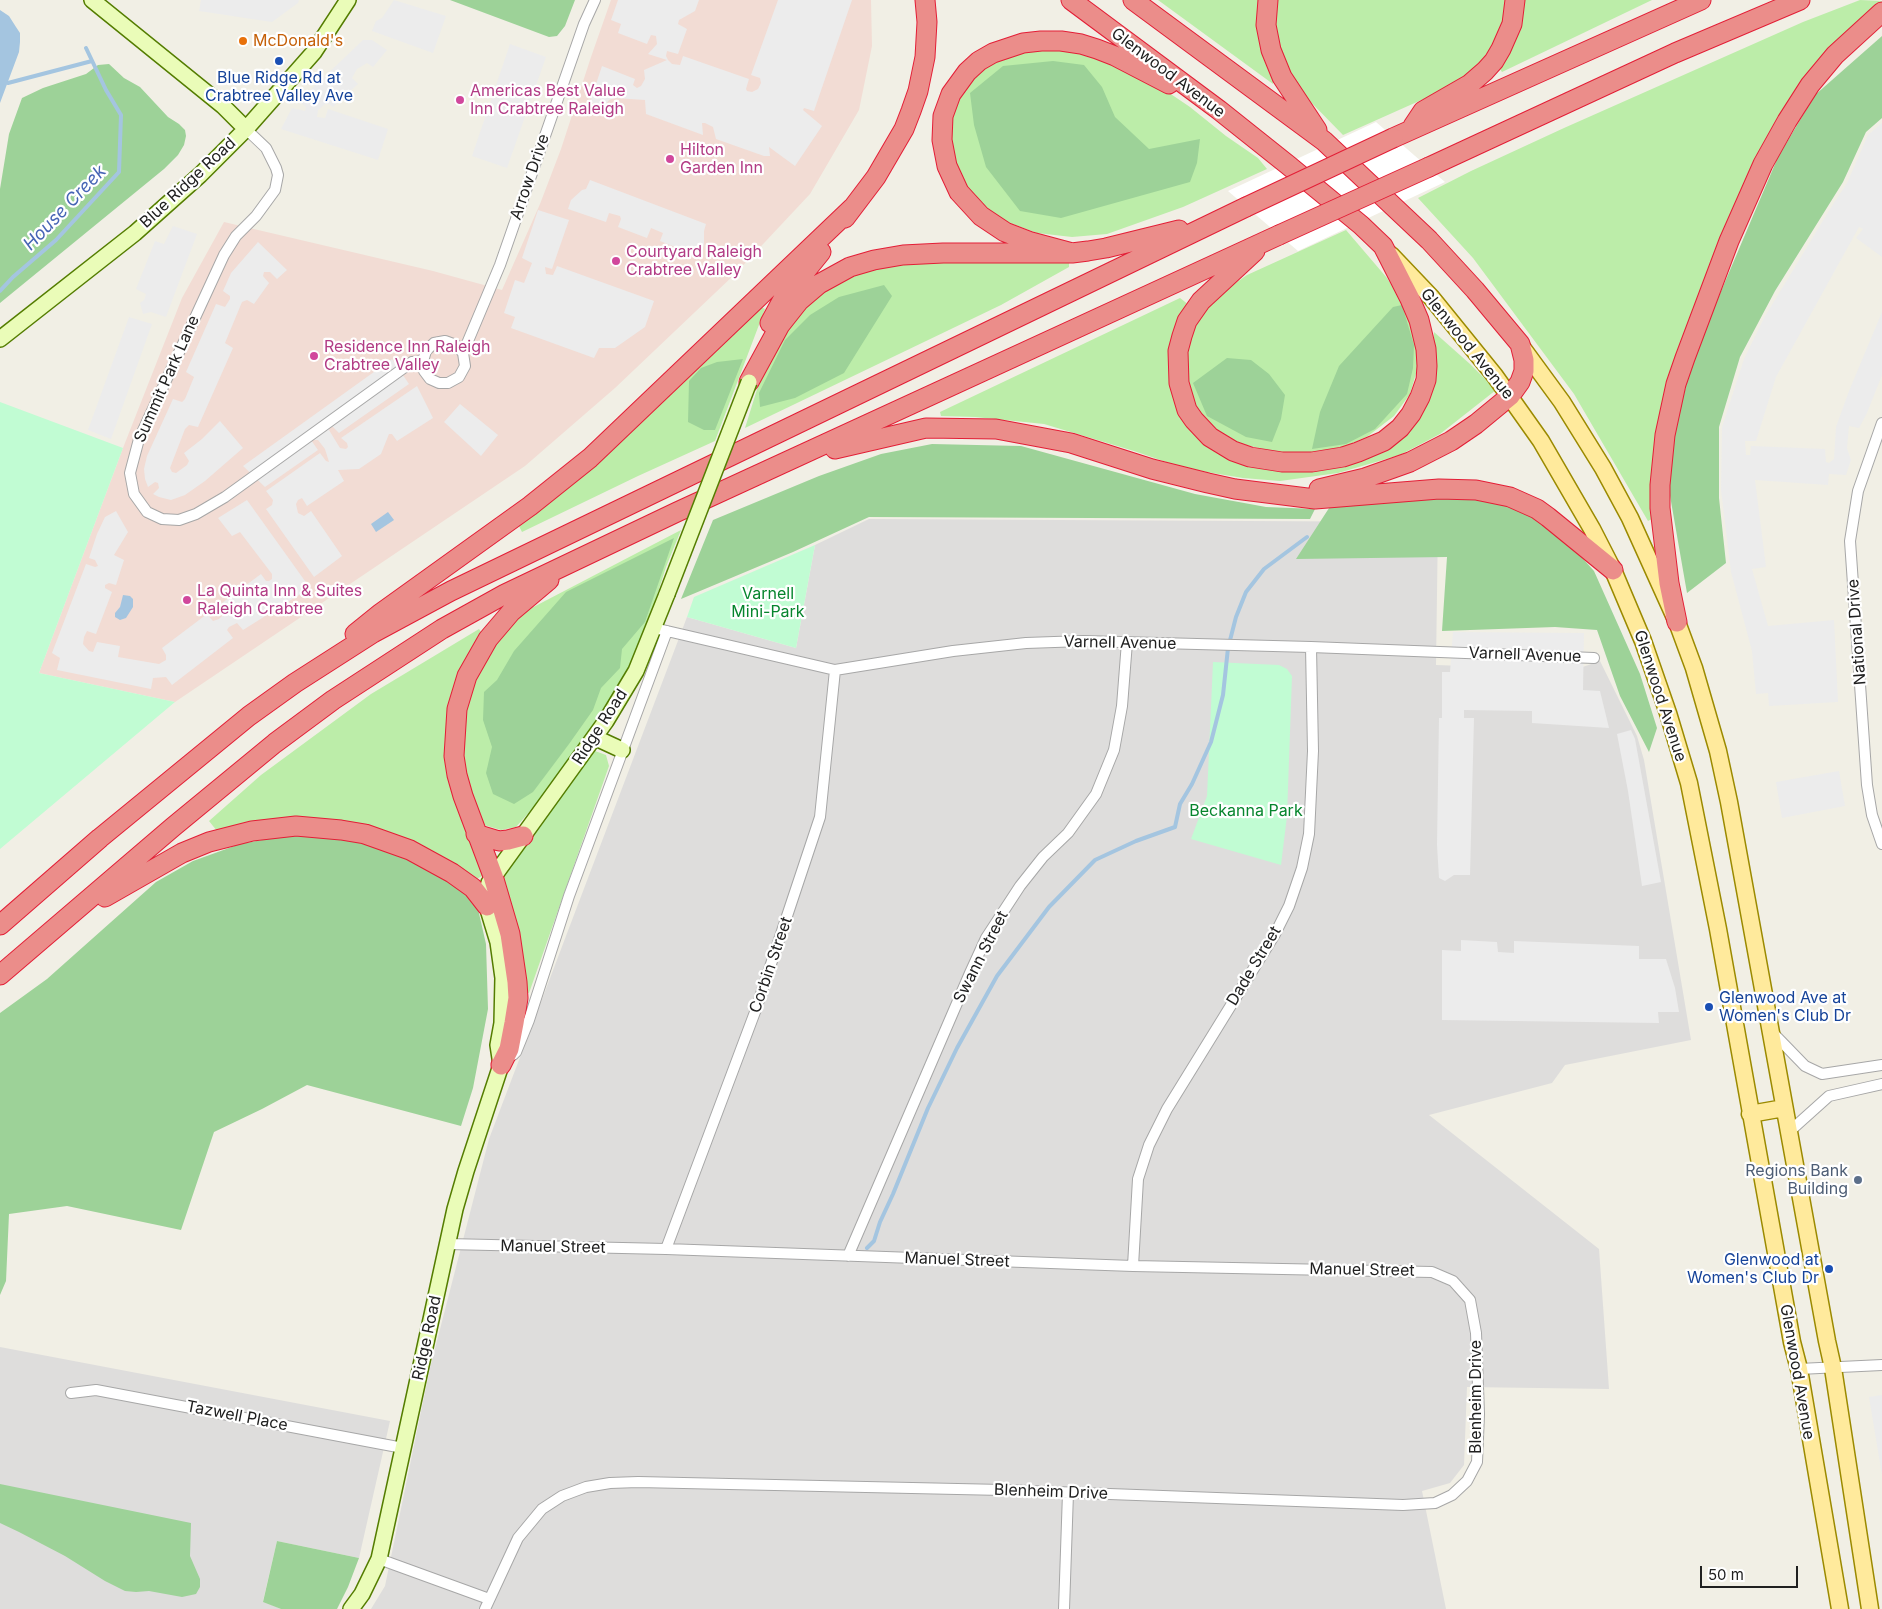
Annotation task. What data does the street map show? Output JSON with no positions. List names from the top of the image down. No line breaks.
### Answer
{"streets":{"highway":["Glenwood Avenue"],"street":["Arrow Drive","Blue Ridge Road","Summit Park Lane","National Drive","Varnell Avenue","Ridge Road","Swann Street","Corbin Street","Dade Street","Manuel Street","Blenheim Drive","Tazwell Place"]},"crossings":[["Arrow Drive","Summit Park Lane"],["Blue Ridge Road","Summit Park Lane"],["Varnell Avenue","Ridge Road"],["Varnell Avenue","Swann Street"],["Varnell Avenue","Corbin Street"],["Varnell Avenue","Dade Street"],["Ridge Road","Manuel Street"],["Ridge Road","Blenheim Drive"],["Ridge Road","Tazwell Place"],["Swann Street","Manuel Street"],["Corbin Street","Manuel Street"],["Dade Street","Manuel Street"],["Manuel Street","Blenheim Drive"]],"water":["House Creek"],"parks":["Varnell Mini-Park","Beckanna Park"],"places":["McDonald's","Blue Ridge Rd at Crabtree Valley Ave","Americas Best Value Inn Crabtree Raleigh","Hilton Garden Inn","Courtyard Raleigh Crabtree Valley","Residence Inn Raleigh Crabtree Valley","La Quinta Inn & Suites Raleigh Crabtree","Glenwood Ave at Women's Club Dr","Regions Bank Building","Glenwood at Women's Club Dr"],"scale_bar":"50 m"}
